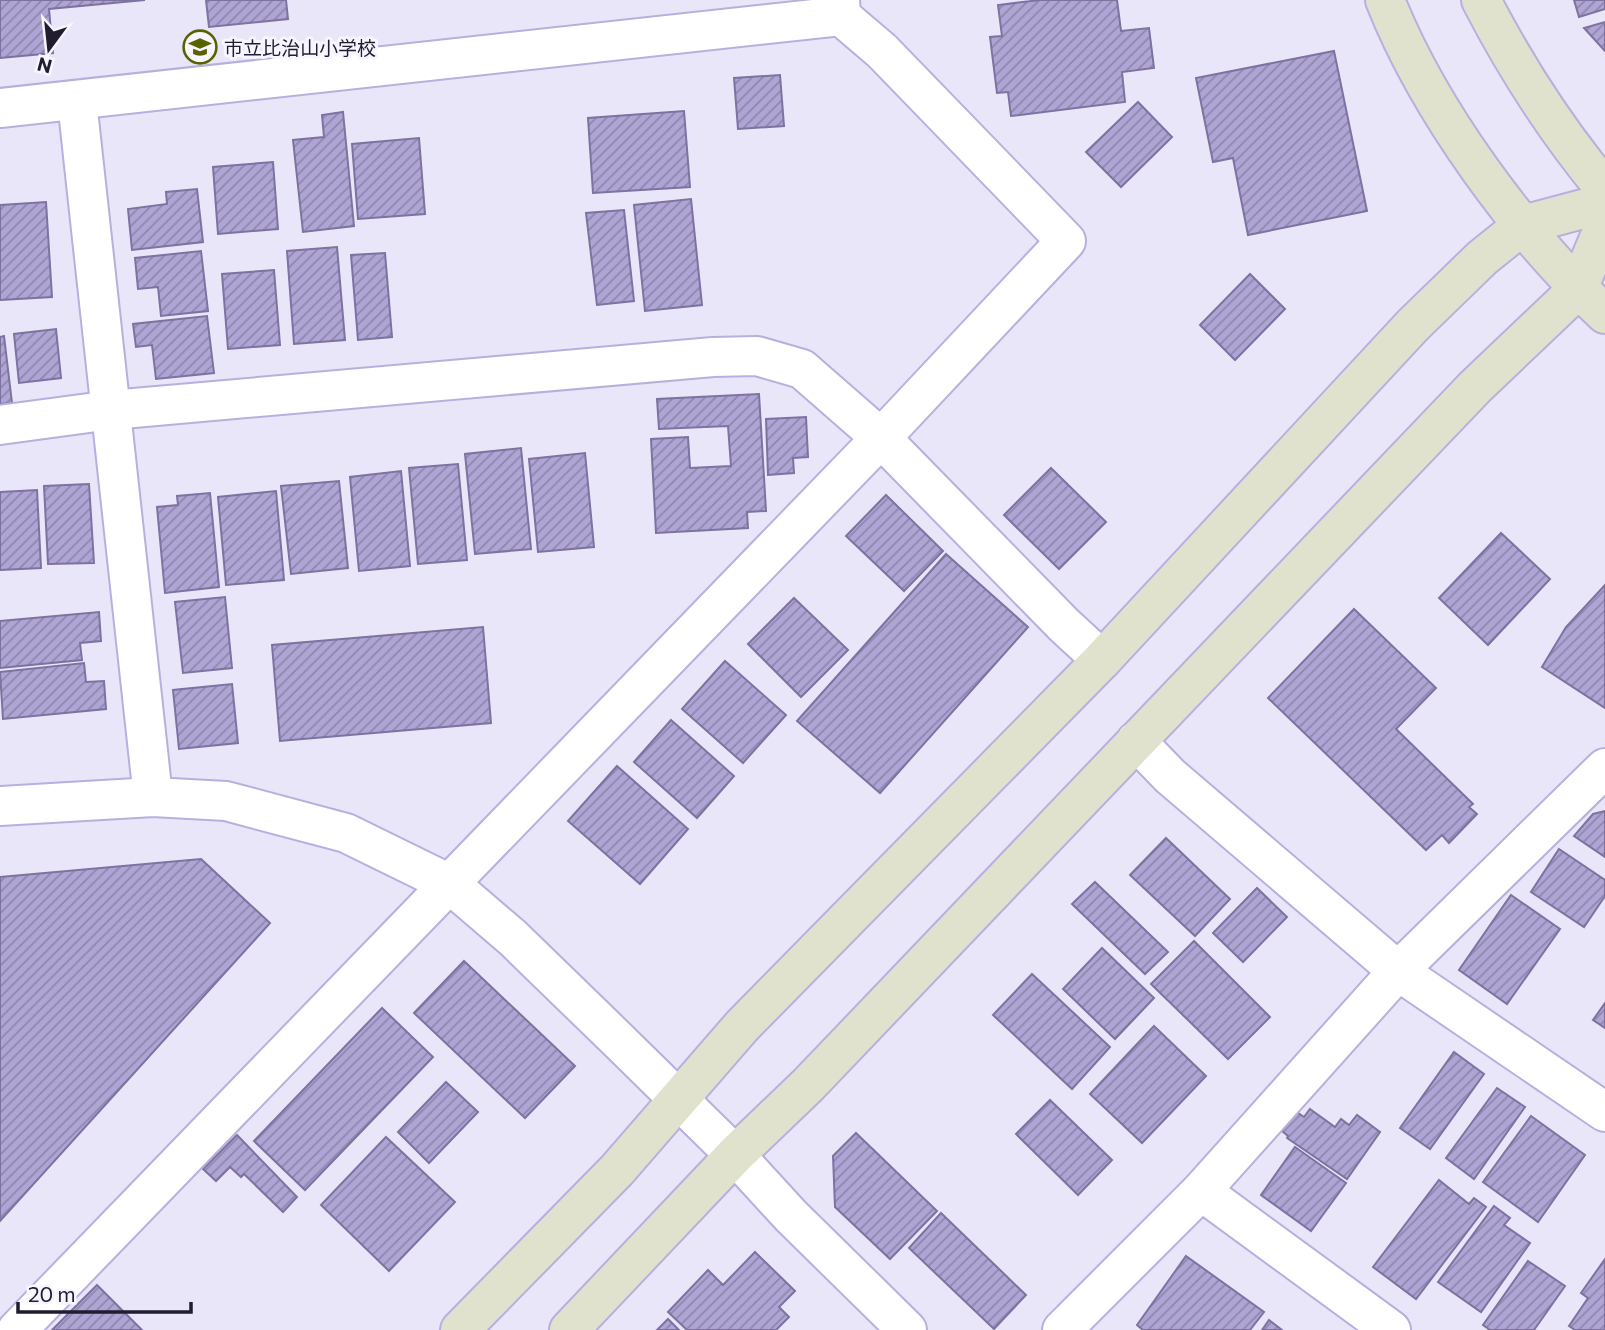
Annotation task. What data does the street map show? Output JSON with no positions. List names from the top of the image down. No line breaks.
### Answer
{"places":{"school or university":["市立比治山小学校"]},"scale_bar":"20 m","north":"bottom"}
